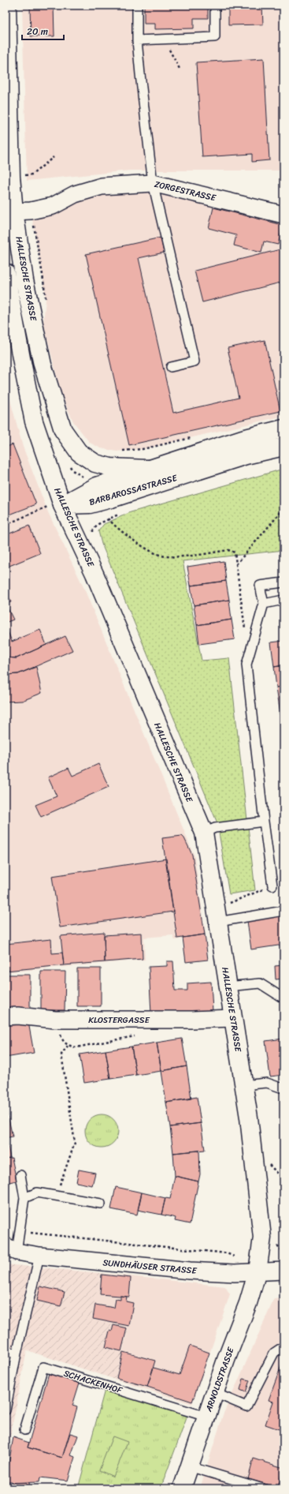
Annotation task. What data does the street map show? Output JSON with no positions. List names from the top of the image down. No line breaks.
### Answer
{"streets":{"main road":["HALLESCHE STRASSE","BARBAROSSASTRASSE","ARNOLDSTRASSE"],"street":["ZORGESTRASSE","KLOSTERGASSE","SUNDHÄUSER STRASSE"],"lane":["SCHACKENHOF"]},"crossings":[["ZORGESTRASSE","HALLESCHE STRASSE"],["HALLESCHE STRASSE","BARBAROSSASTRASSE"],["HALLESCHE STRASSE","KLOSTERGASSE"],["HALLESCHE STRASSE","SUNDHÄUSER STRASSE"],["HALLESCHE STRASSE","ARNOLDSTRASSE"],["SUNDHÄUSER STRASSE","ARNOLDSTRASSE"],["ARNOLDSTRASSE","SCHACKENHOF"]],"scale_bar":"20 m"}
